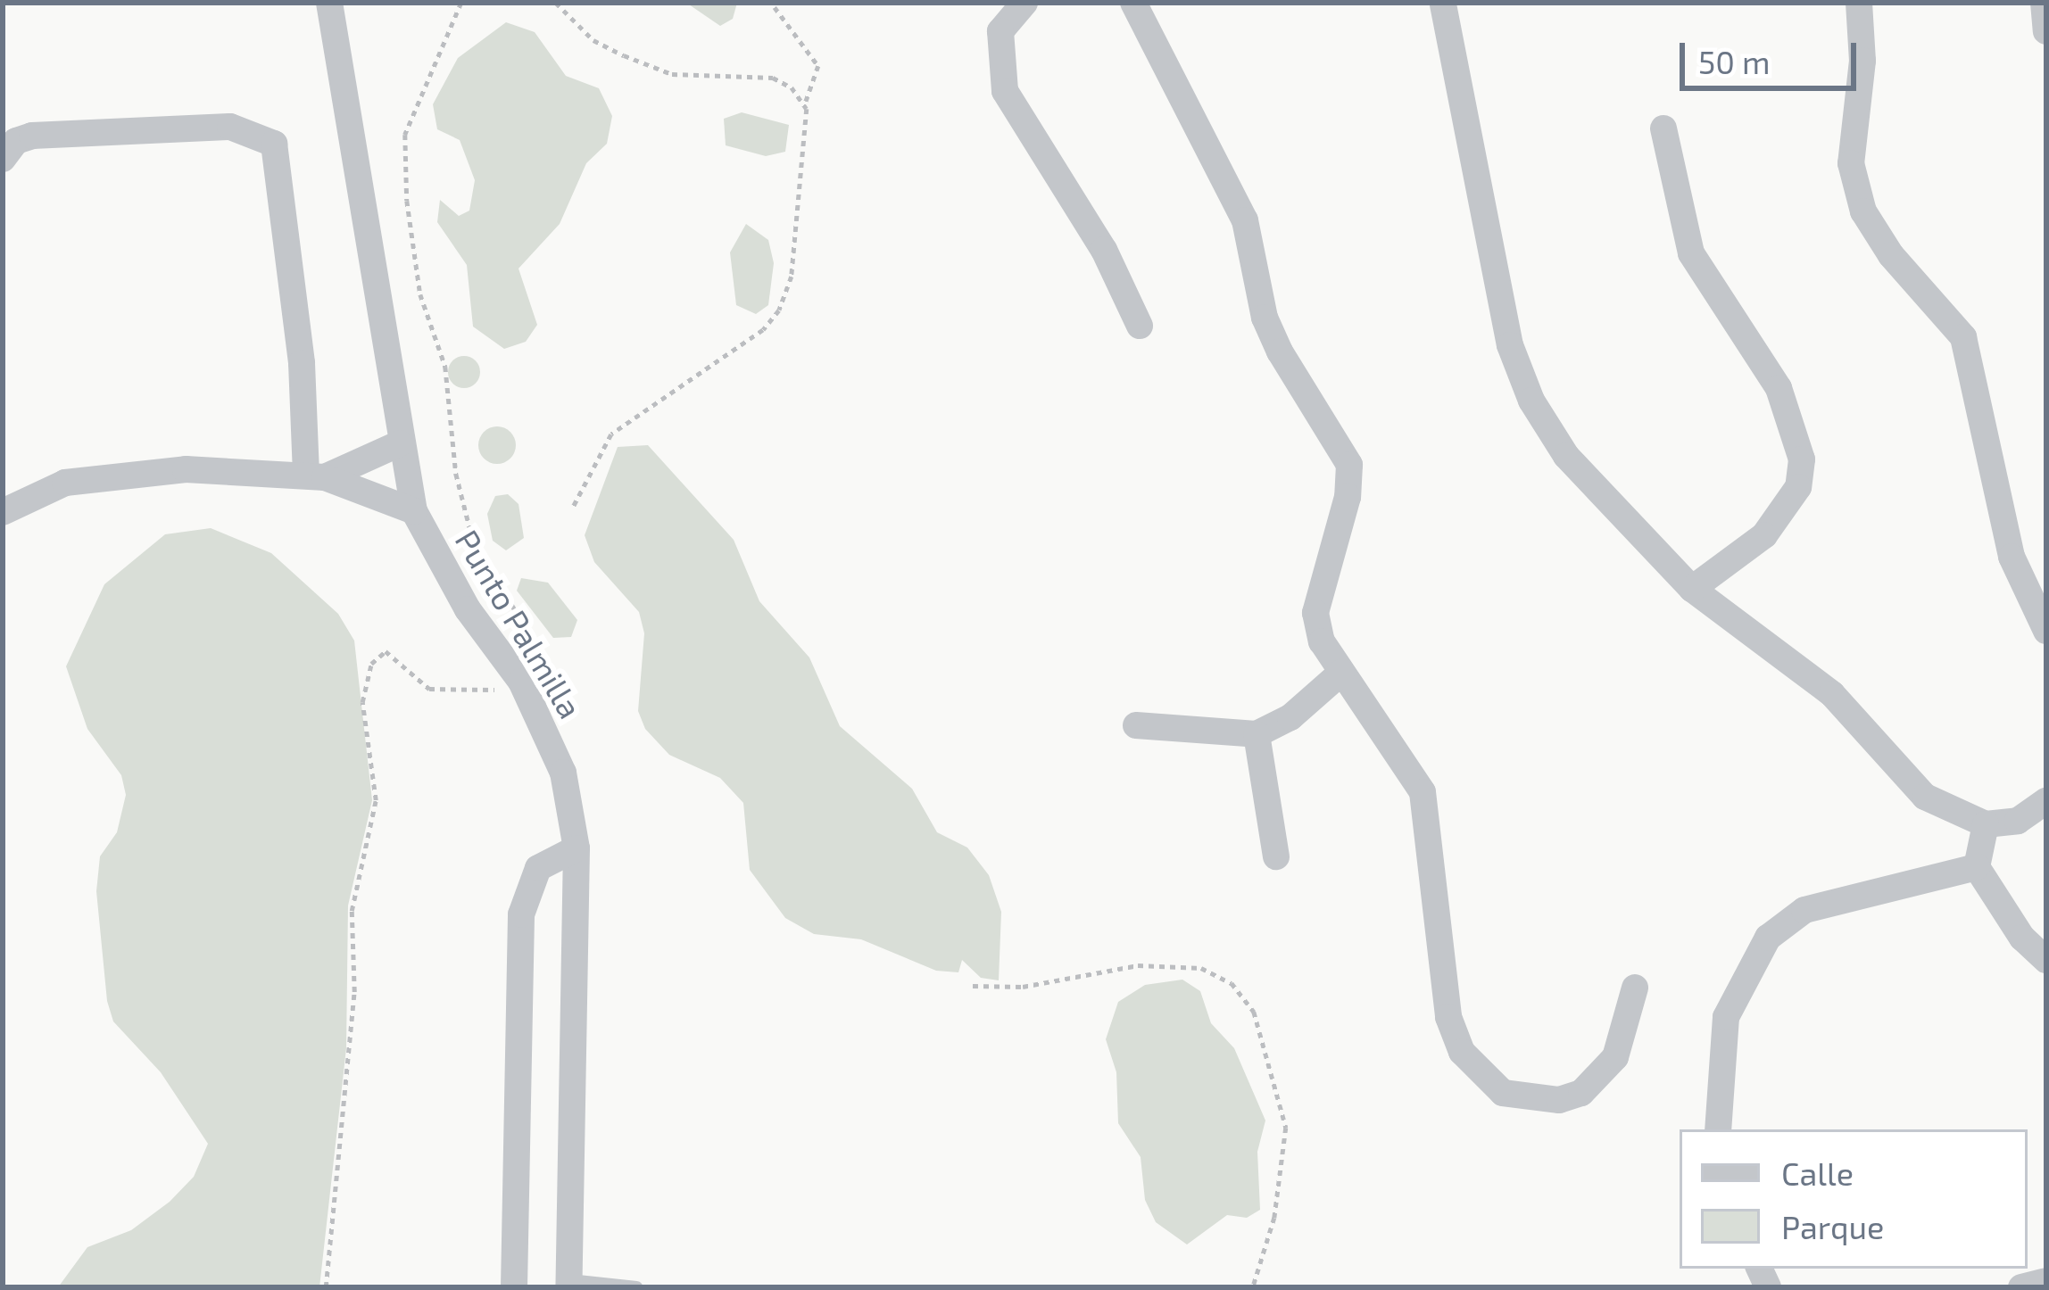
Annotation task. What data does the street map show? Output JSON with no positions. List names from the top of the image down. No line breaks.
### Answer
{"streets":{"street":["Punto Palmilla"]},"legend":["Calle","Parque"],"scale_bar":"50 m"}
